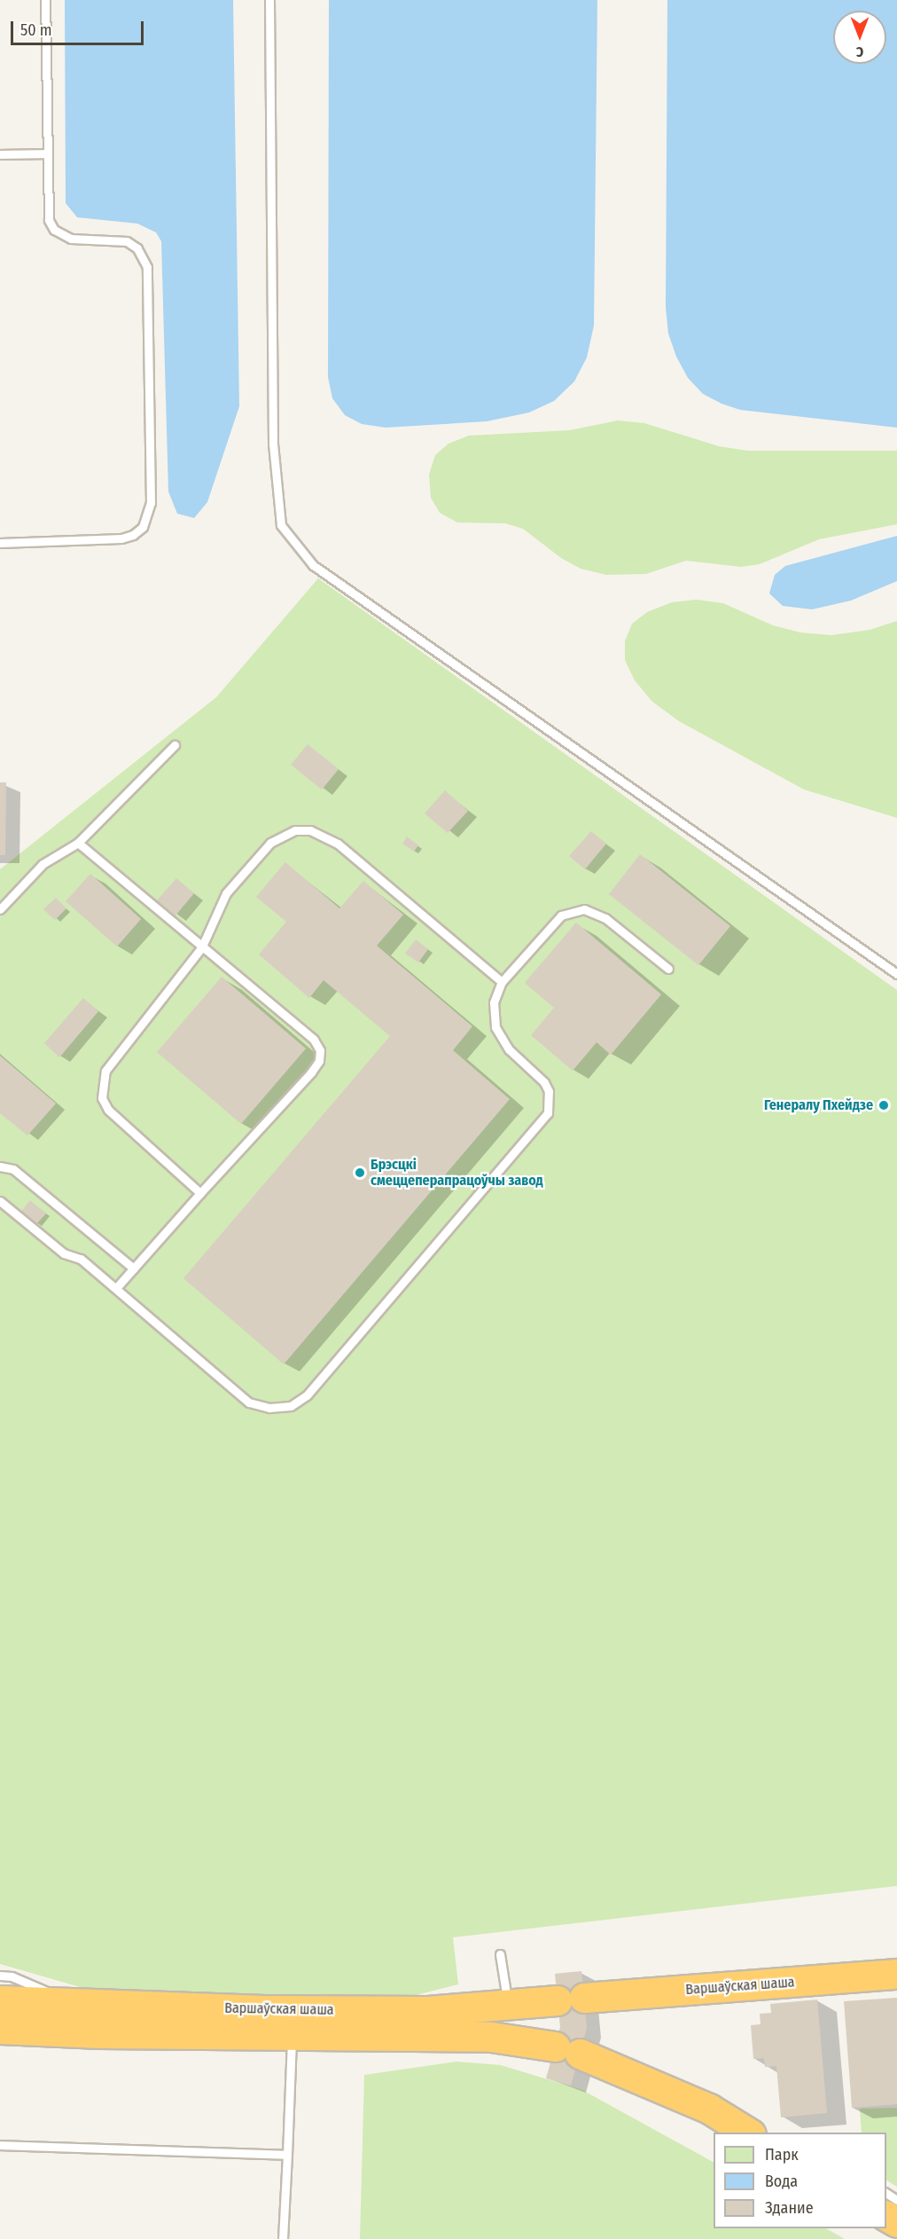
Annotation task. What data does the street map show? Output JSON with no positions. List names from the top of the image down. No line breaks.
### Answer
{"streets":{"highway":["Варшаўская шаша"]},"places":["Генералу Пхейдзе","Брэсцкі смеццеперапрацоўчы завод"],"legend":["Парк","Вода","Здание"],"scale_bar":"50 m","north":"bottom"}
